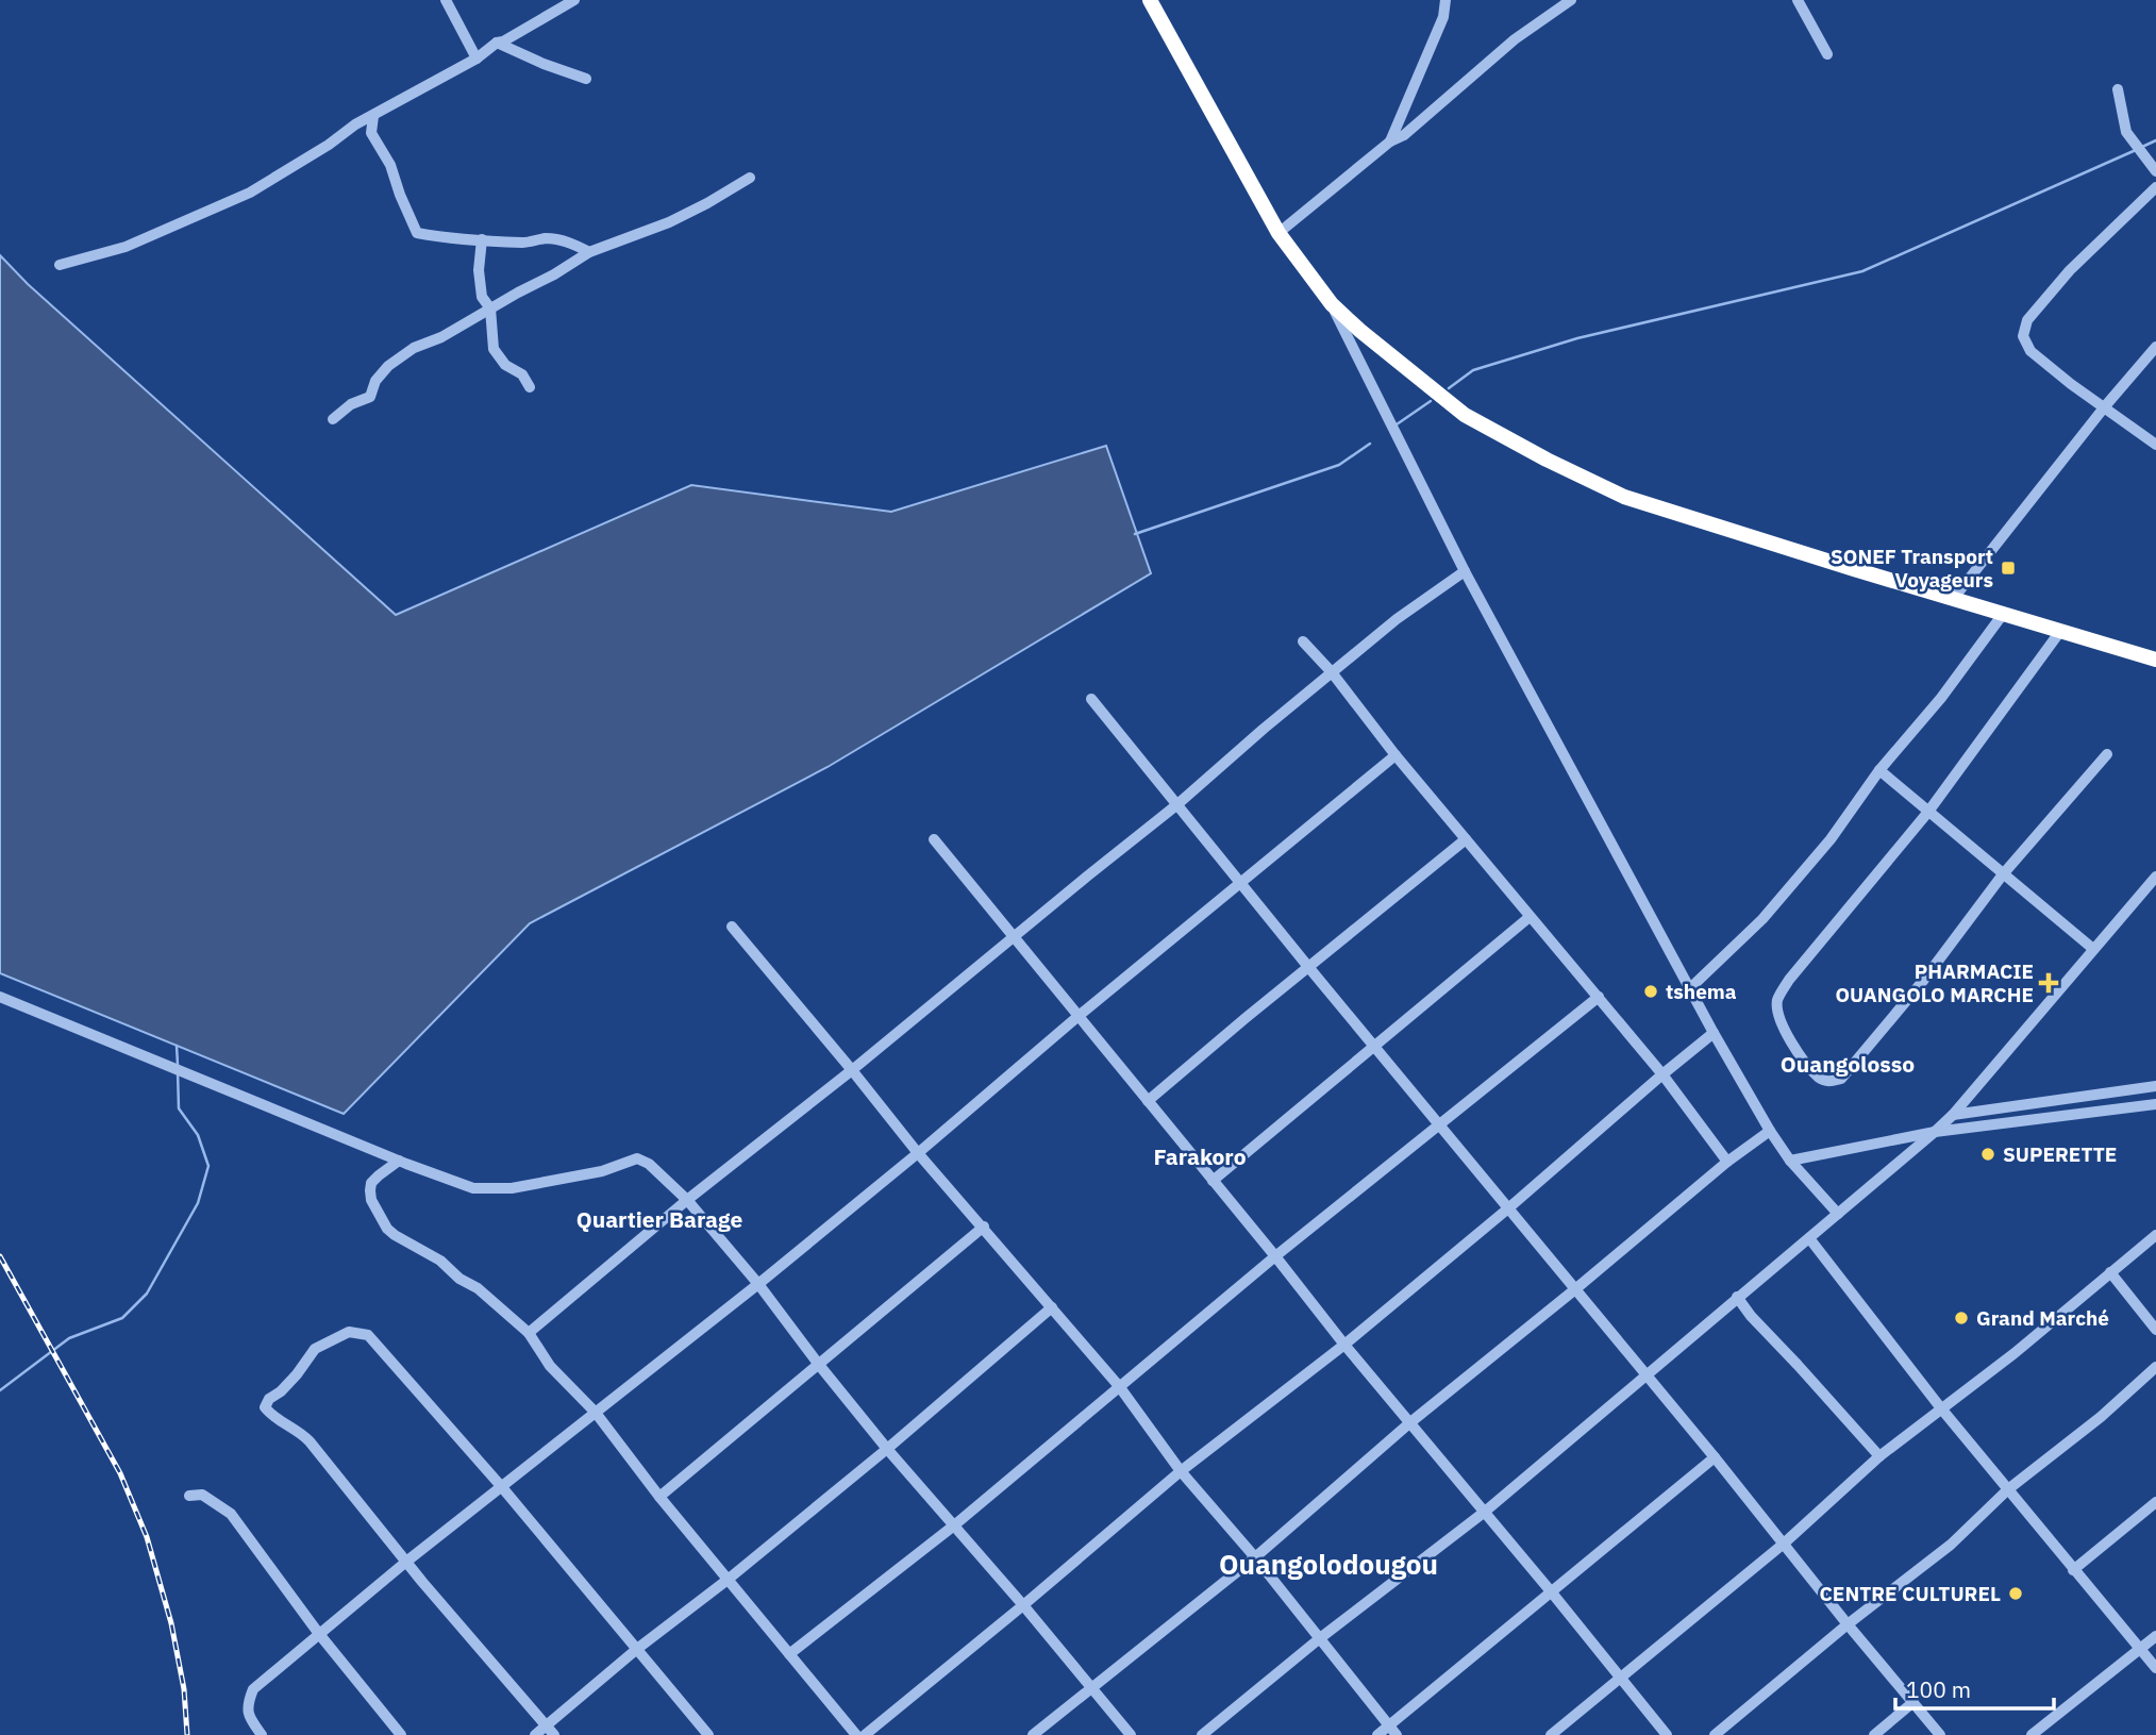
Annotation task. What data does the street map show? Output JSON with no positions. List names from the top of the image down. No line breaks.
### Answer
{"districts":["Ouangolosso","Farakoro","Quartier Barage","Ouangolodougou"],"places":{"transit":["SONEF Transport Voyageurs"],"health":["PHARMACIE OUANGOLO MARCHE"],"other":["tshema","SUPERETTE","Grand Marché","CENTRE CULTUREL"]},"scale_bar":"100 m"}
